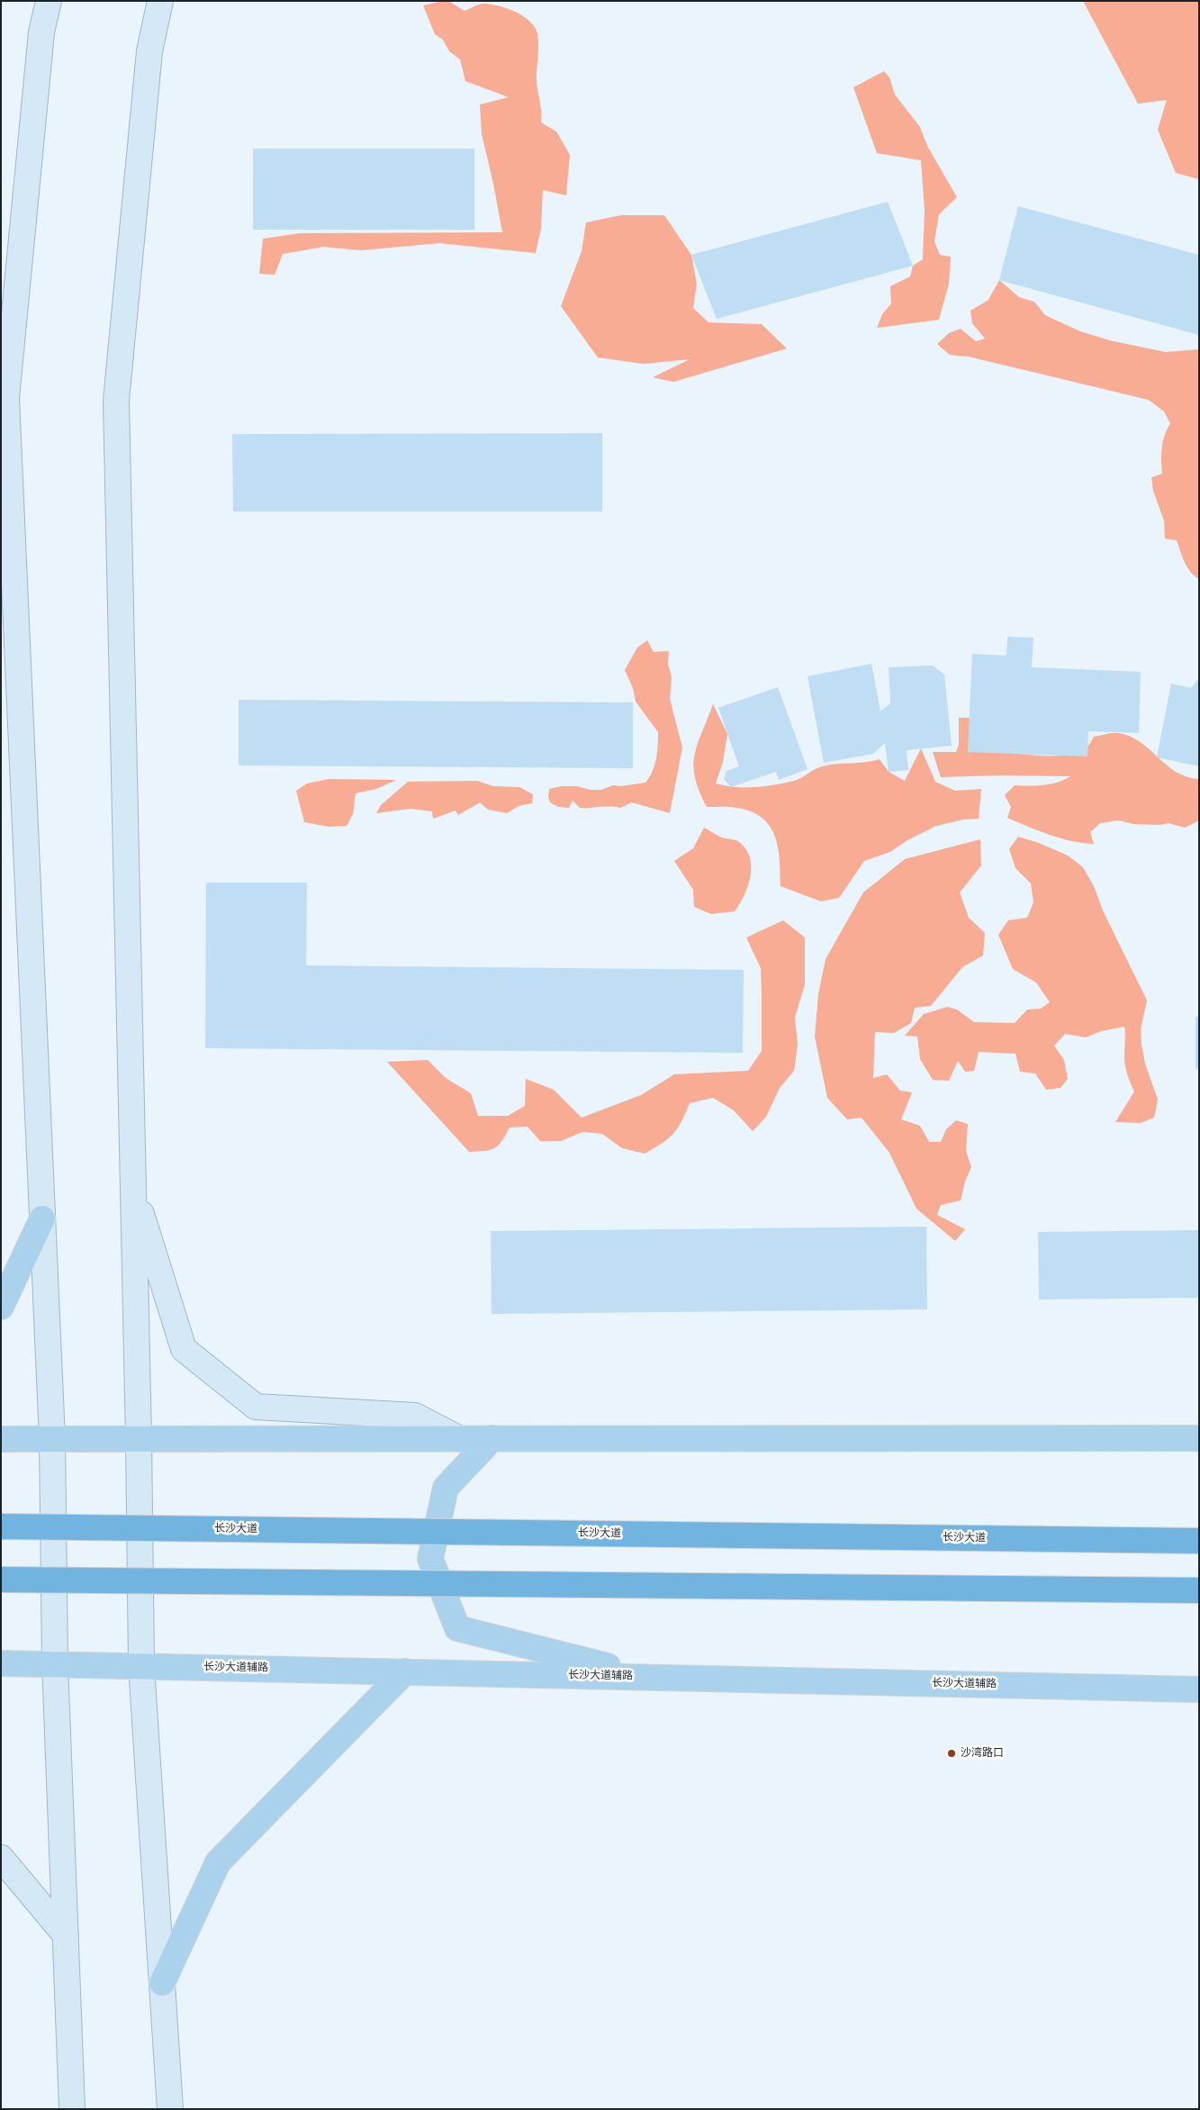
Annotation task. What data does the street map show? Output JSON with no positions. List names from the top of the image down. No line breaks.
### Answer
{"streets":{"highway":["长沙大道"],"main road":["长沙大道辅路"]},"places":["沙湾路口"]}
